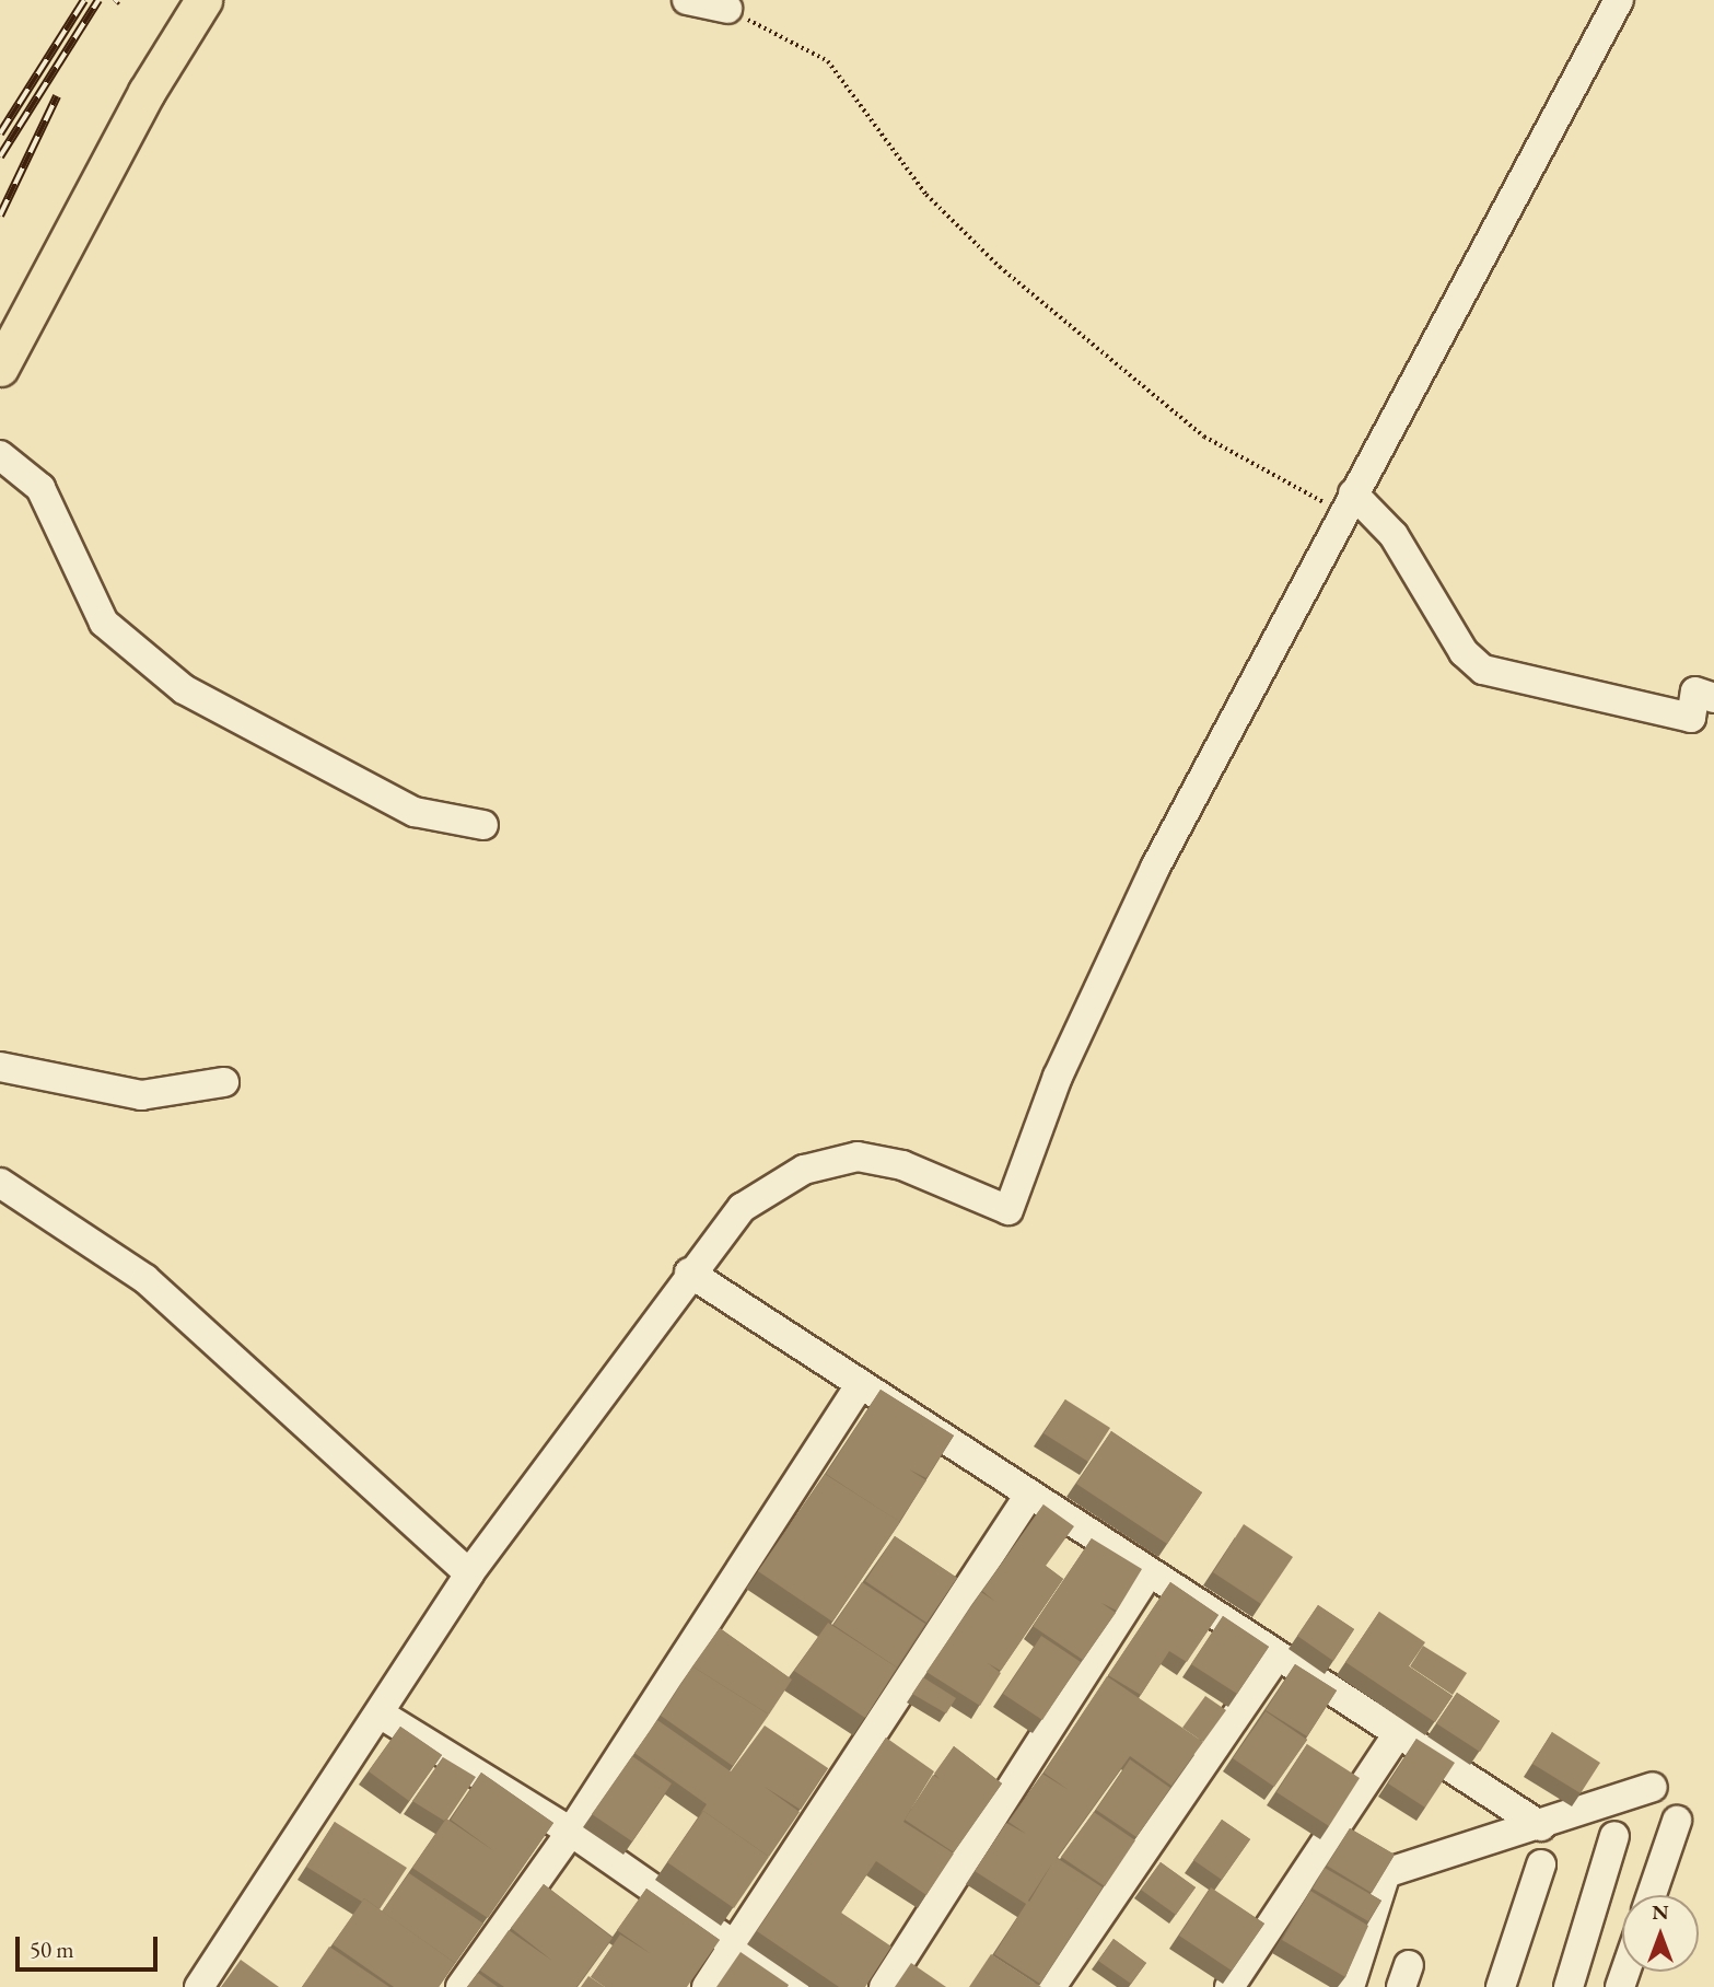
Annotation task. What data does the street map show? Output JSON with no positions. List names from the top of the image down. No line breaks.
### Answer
{"scale_bar":"50 m","north":"top"}
